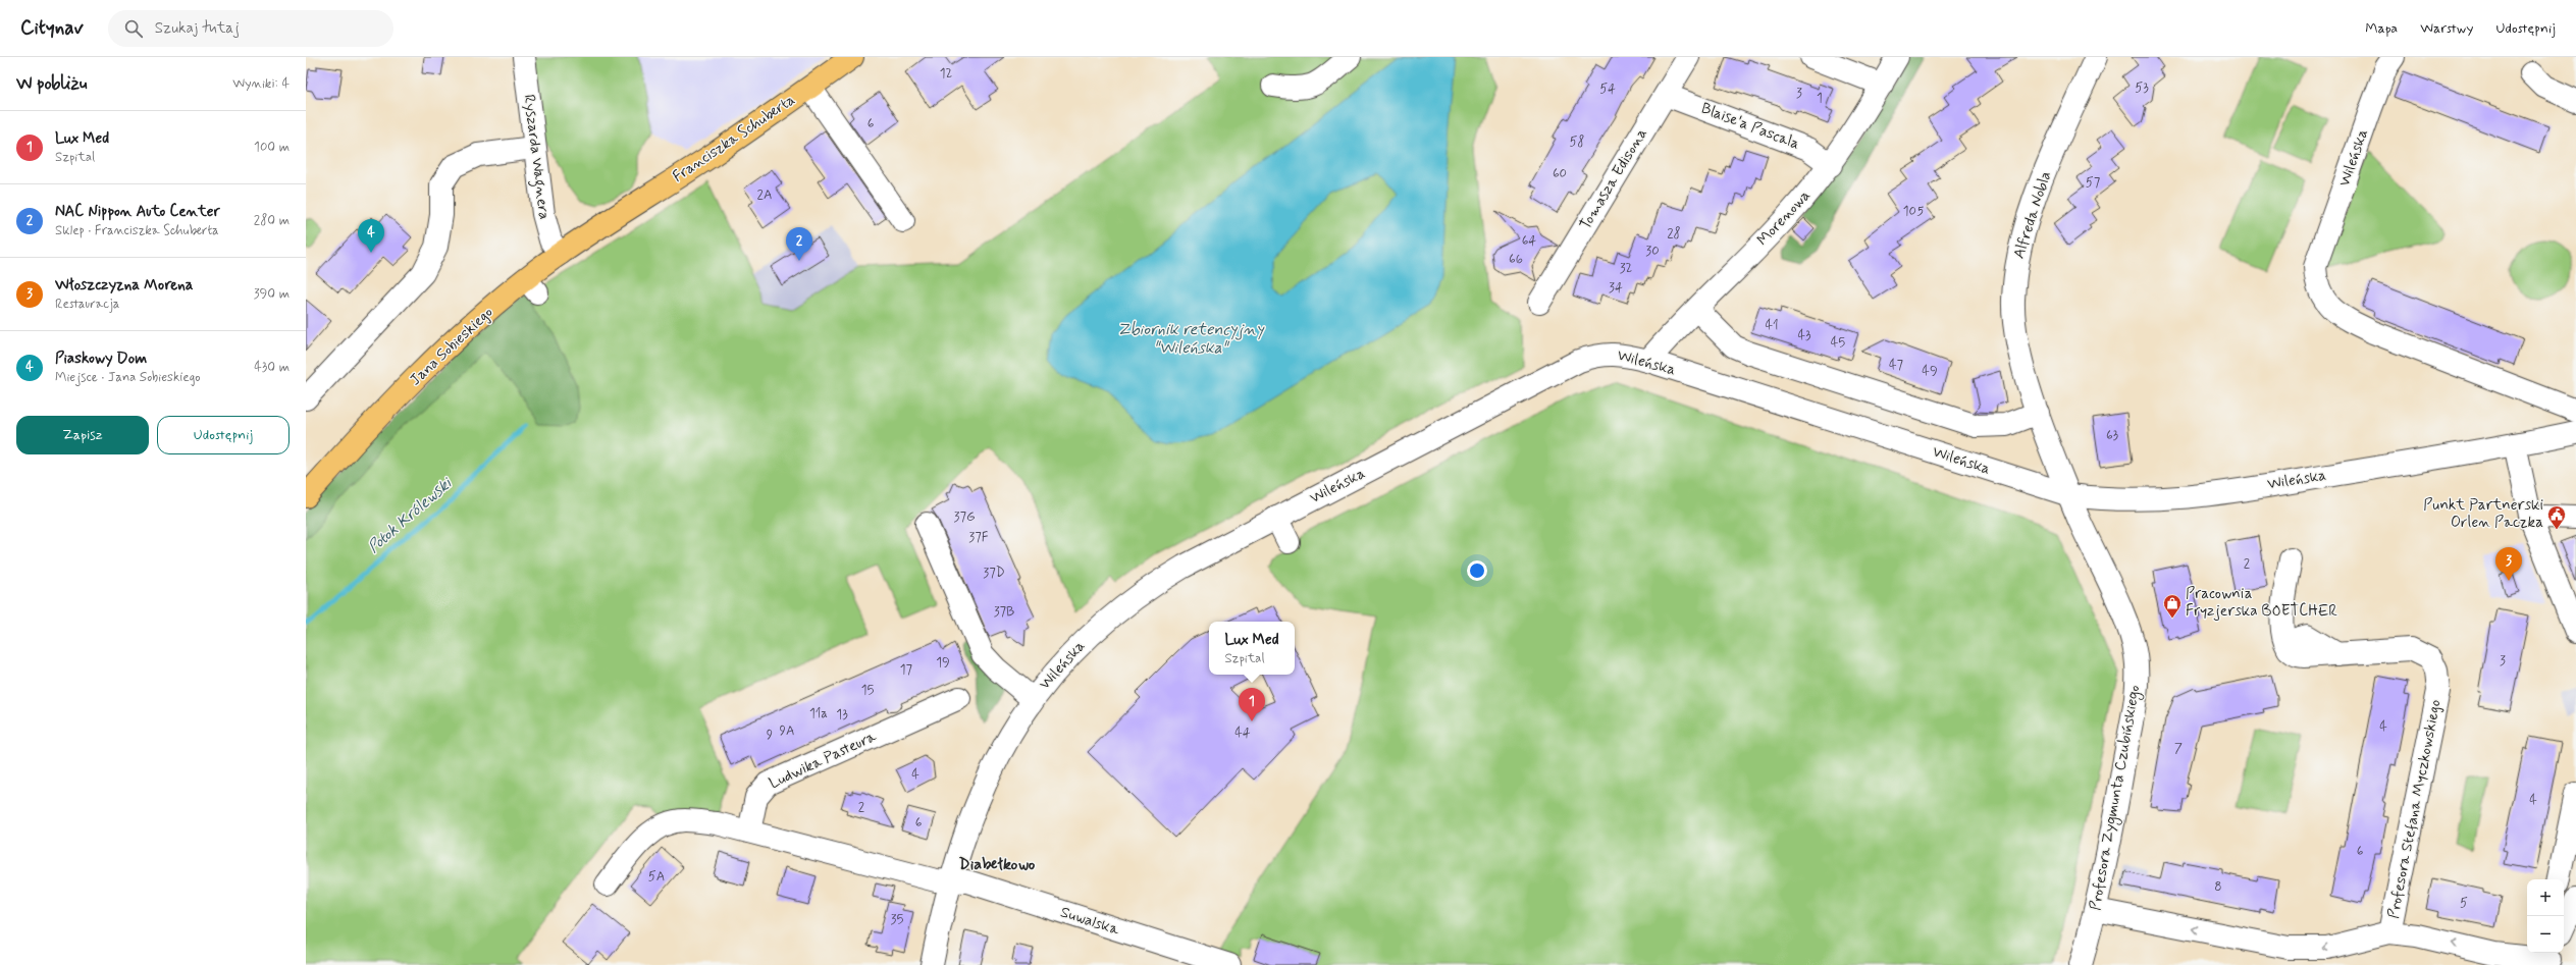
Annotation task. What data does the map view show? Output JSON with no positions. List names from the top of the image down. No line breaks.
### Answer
{"streets":{"main road":["Franciszka Schuberta","Jana Sobieskiego"],"street":["Blaise'a Pascala","Ryszarda Wagnera","Wileńska","Tomasza Edisona","Alfreda Nobla","Morenowa","Ludwika Pasteura","Profesora Zygmunta Czubińskiego","Profesora Stefana Myczkowskiego","Suwalska"]},"crossings":[["Blaise'a Pascala","Tomasza Edisona"],["Blaise'a Pascala","Morenowa"],["Franciszka Schuberta","Jana Sobieskiego"],["Ryszarda Wagnera","Jana Sobieskiego"],["Wileńska","Alfreda Nobla"],["Wileńska","Morenowa"],["Wileńska","Profesora Zygmunta Czubińskiego"],["Wileńska","Suwalska"],["Alfreda Nobla","Profesora Zygmunta Czubińskiego"],["Profesora Zygmunta Czubińskiego","Profesora Stefana Myczkowskiego"]],"one_way":["Profesora Stefana Myczkowskiego"],"districts":["Diabełkowo"],"water":["Zbiornik retencyjny \"Wileńska\"","Potok Królewski"],"places":{"public building":["Punkt Partnerski Orlen Paczka"],"shop":["Pracownia Fryzjerska BOETCHER"]},"house_numbers":["12","53","54","3","1","6","58","60","57","2A","105","28","64","30","66","32","34","41","43","45","47","49","63","37G","37F","2","37D","37B","3","19","17","15","11a","13","4","9A","44","9","7","4","4","2","6","6","5A","8","5","35"],"page":{"header":"Citynav","search":"Szukaj tutaj","nav":["Mapa","Warstwy","Udostępnij"],"heading":["W pobliżu","Wyniki: 4"],"list":[{"mark":"1","name":"Lux Med","note":"Szpital","value":"100 m"},{"mark":"2","name":"NAC Nippon Auto Center","note":"Sklep · Franciszka Schuberta","value":"280 m"},{"mark":"3","name":"Włoszczyzna Morena","note":"Restauracja","value":"390 m"},{"mark":"4","name":"Piaskowy Dom","note":"Miejsce · Jana Sobieskiego","value":"430 m"}],"pins":["4","2","3","1"],"buttons":["Zapisz","Udostępnij"],"popup":["Lux Med","Szpital"],"map_buttons":["+","−"]}}
